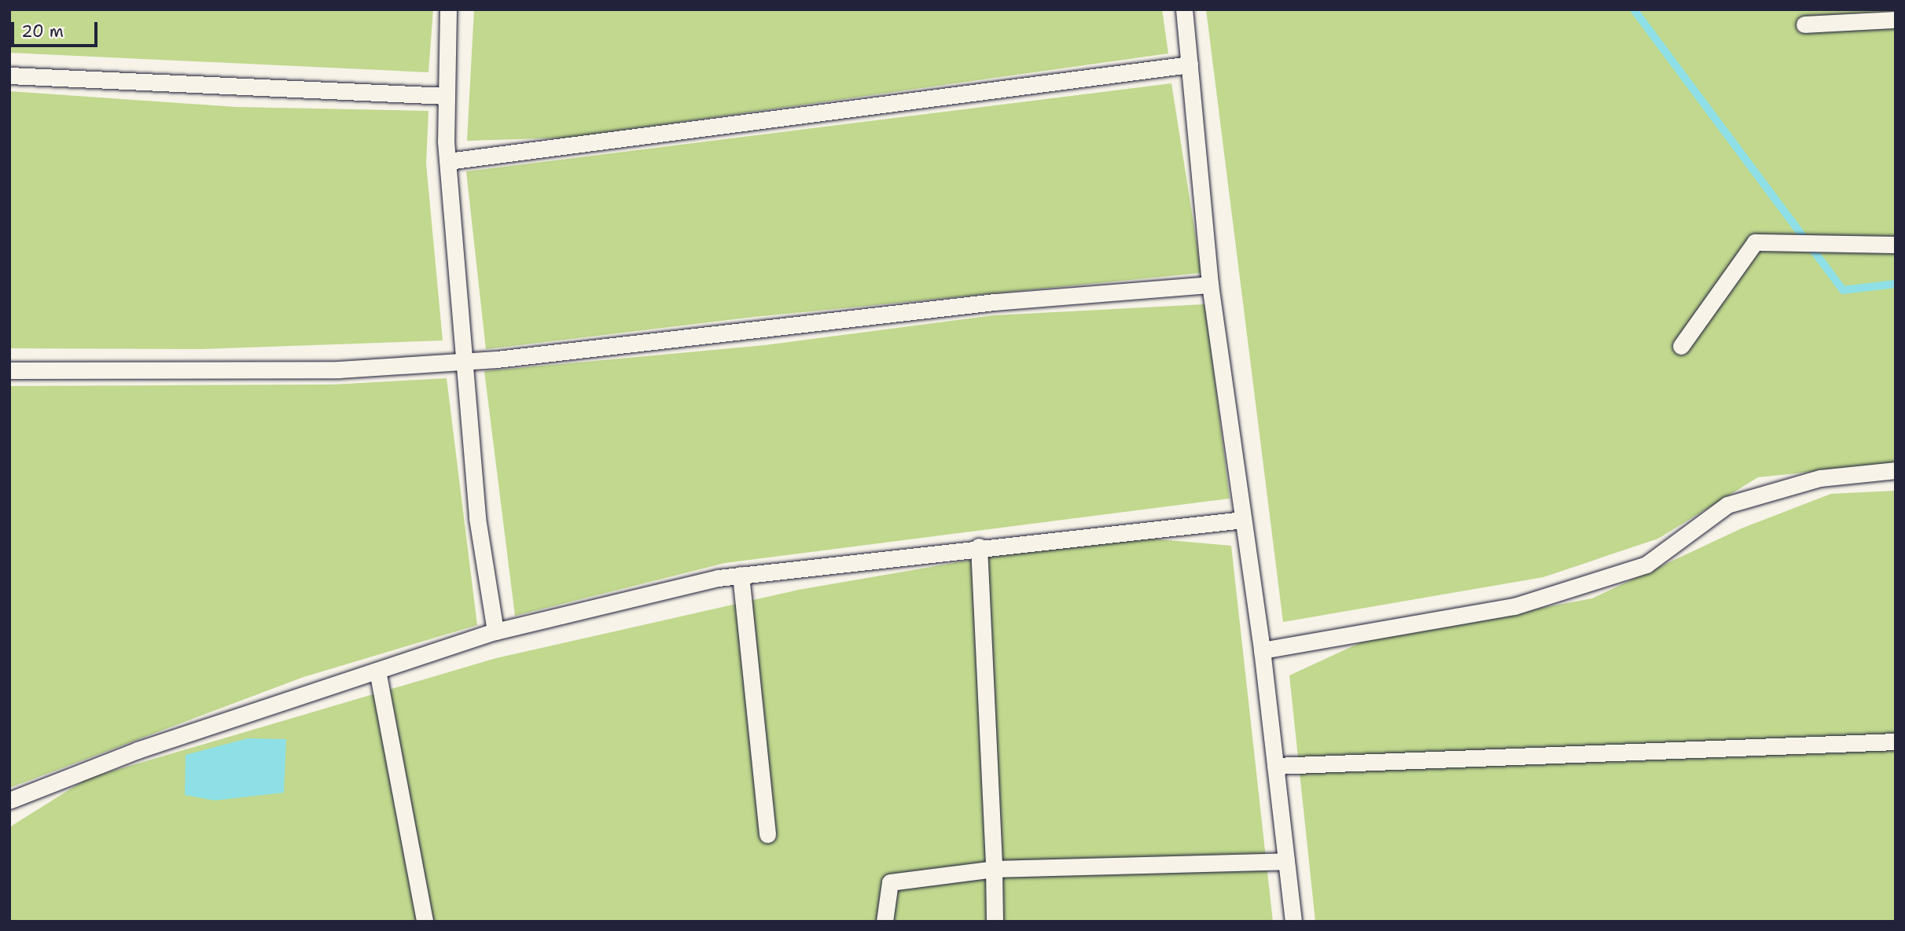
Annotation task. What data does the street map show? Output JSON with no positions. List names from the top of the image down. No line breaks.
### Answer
{"scale_bar":"20 m"}
